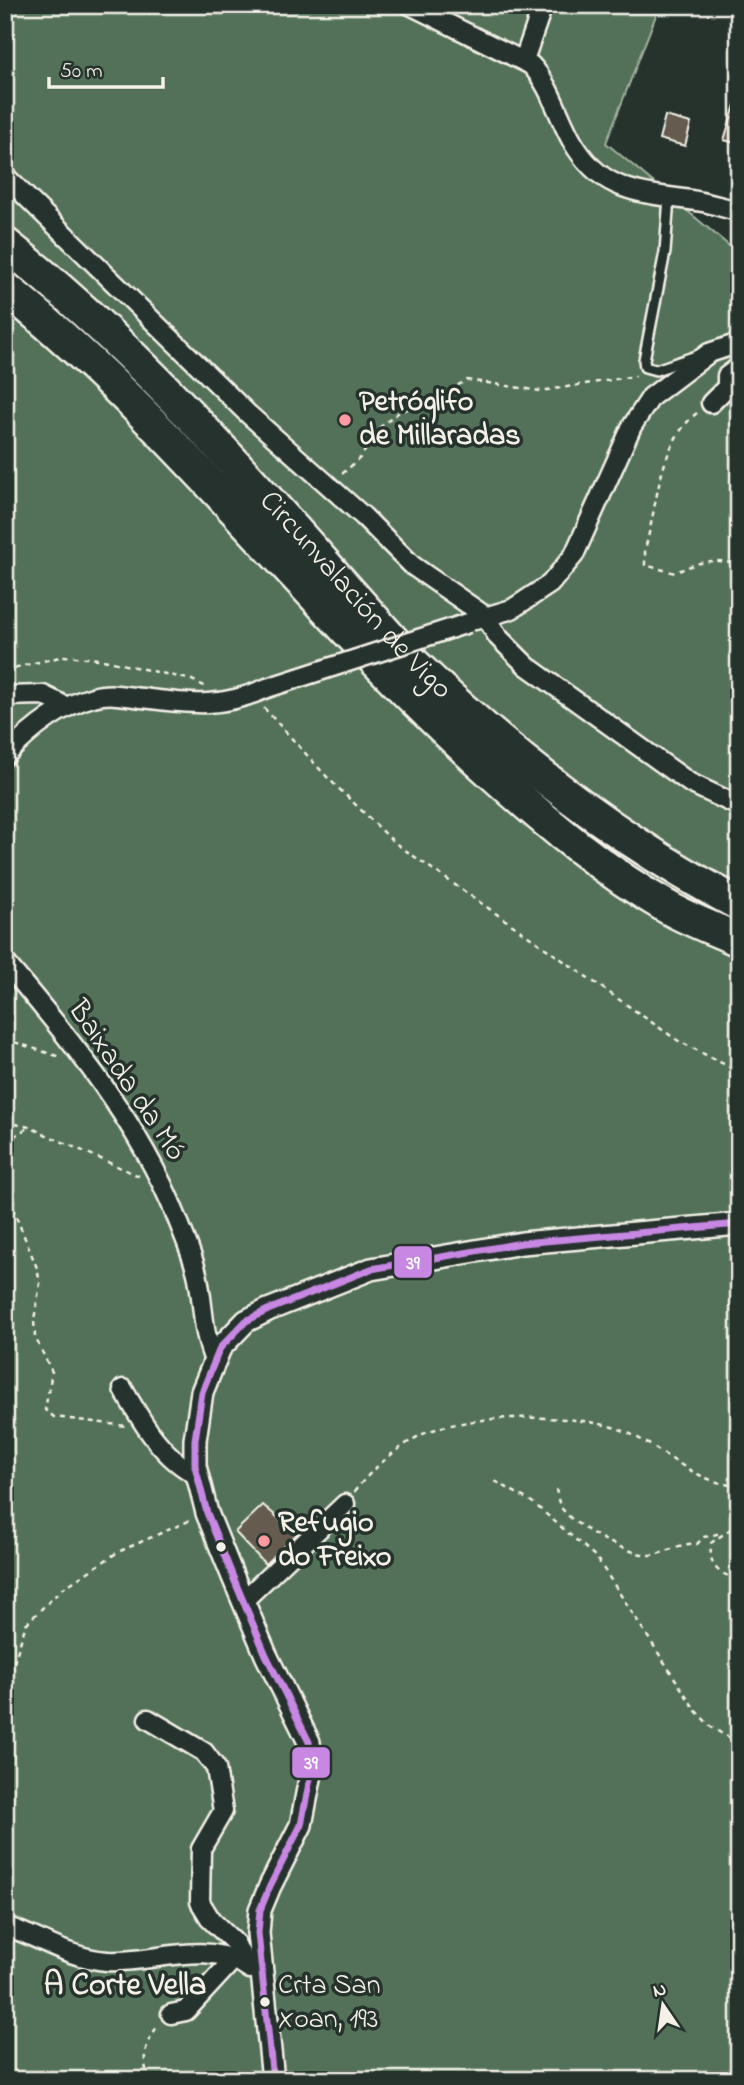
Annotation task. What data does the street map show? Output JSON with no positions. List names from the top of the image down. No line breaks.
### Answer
{"streets":{"highway":["Circunvalación de Vigo"],"street":["Baixada da Mó"]},"districts":["A Corte Vella"],"places":["Petróglifo de Millaradas","Refugio do Freixo","Crta San Xoan, 193"],"lines":["transit line 39"],"scale_bar":"50 m","north":"top"}
